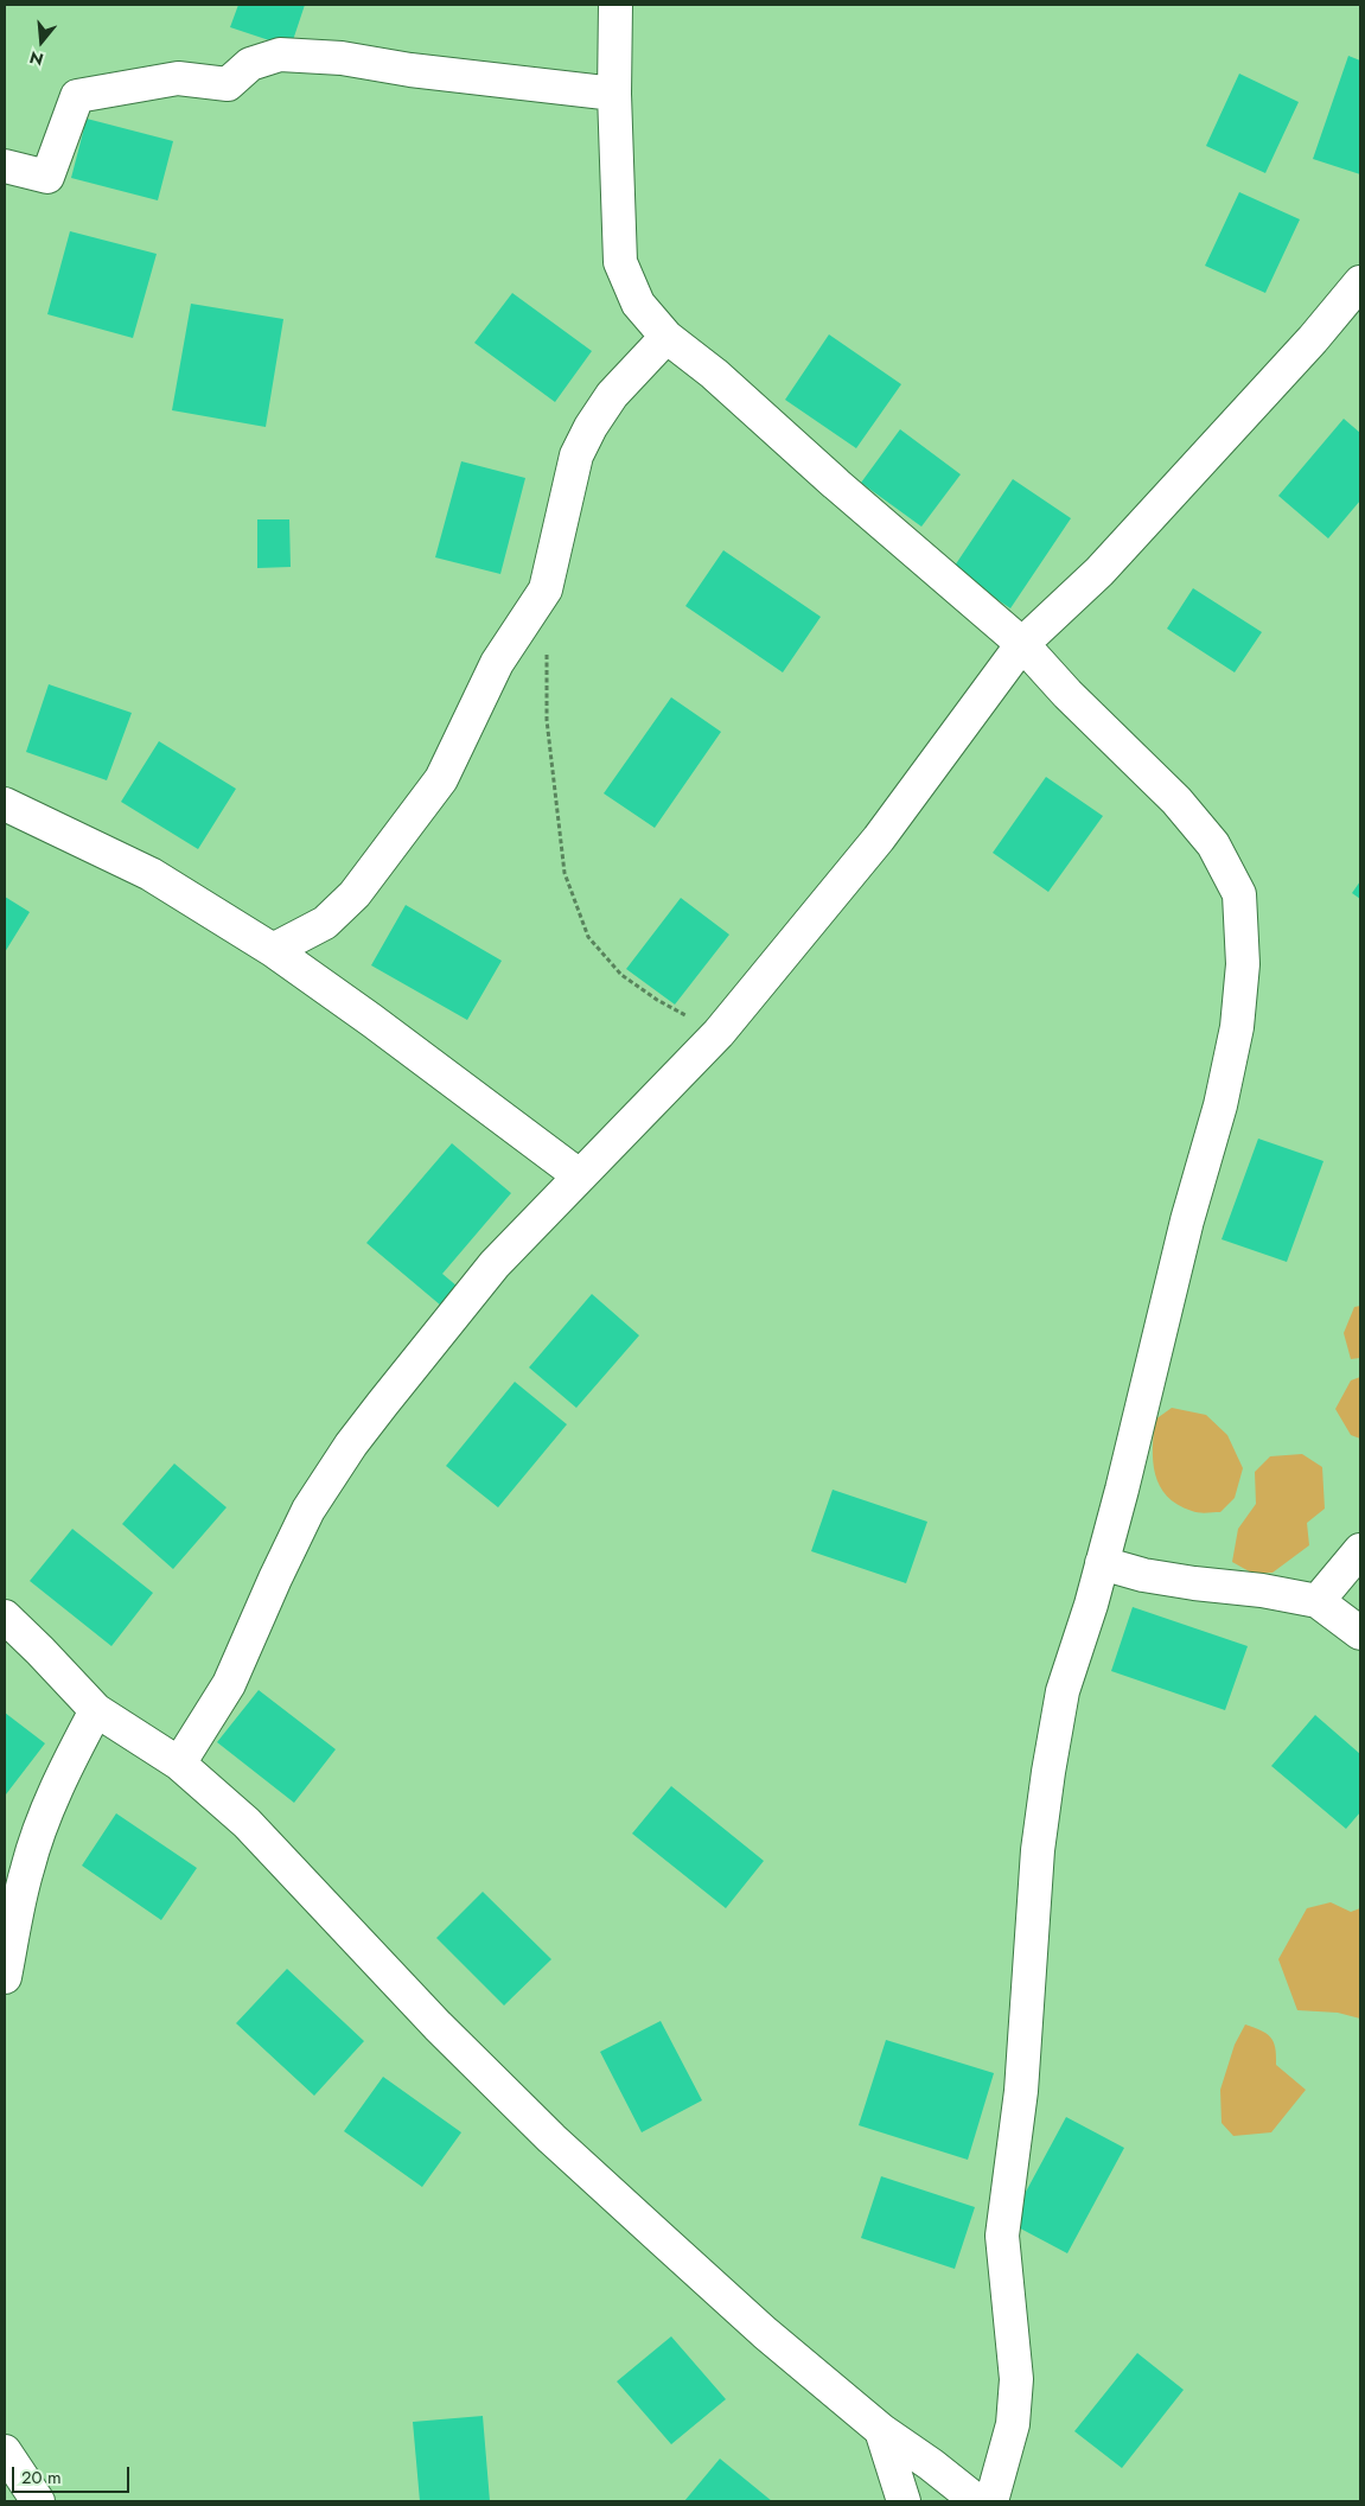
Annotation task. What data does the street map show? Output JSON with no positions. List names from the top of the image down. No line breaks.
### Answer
{"scale_bar":"20 m","north":"bottom"}
